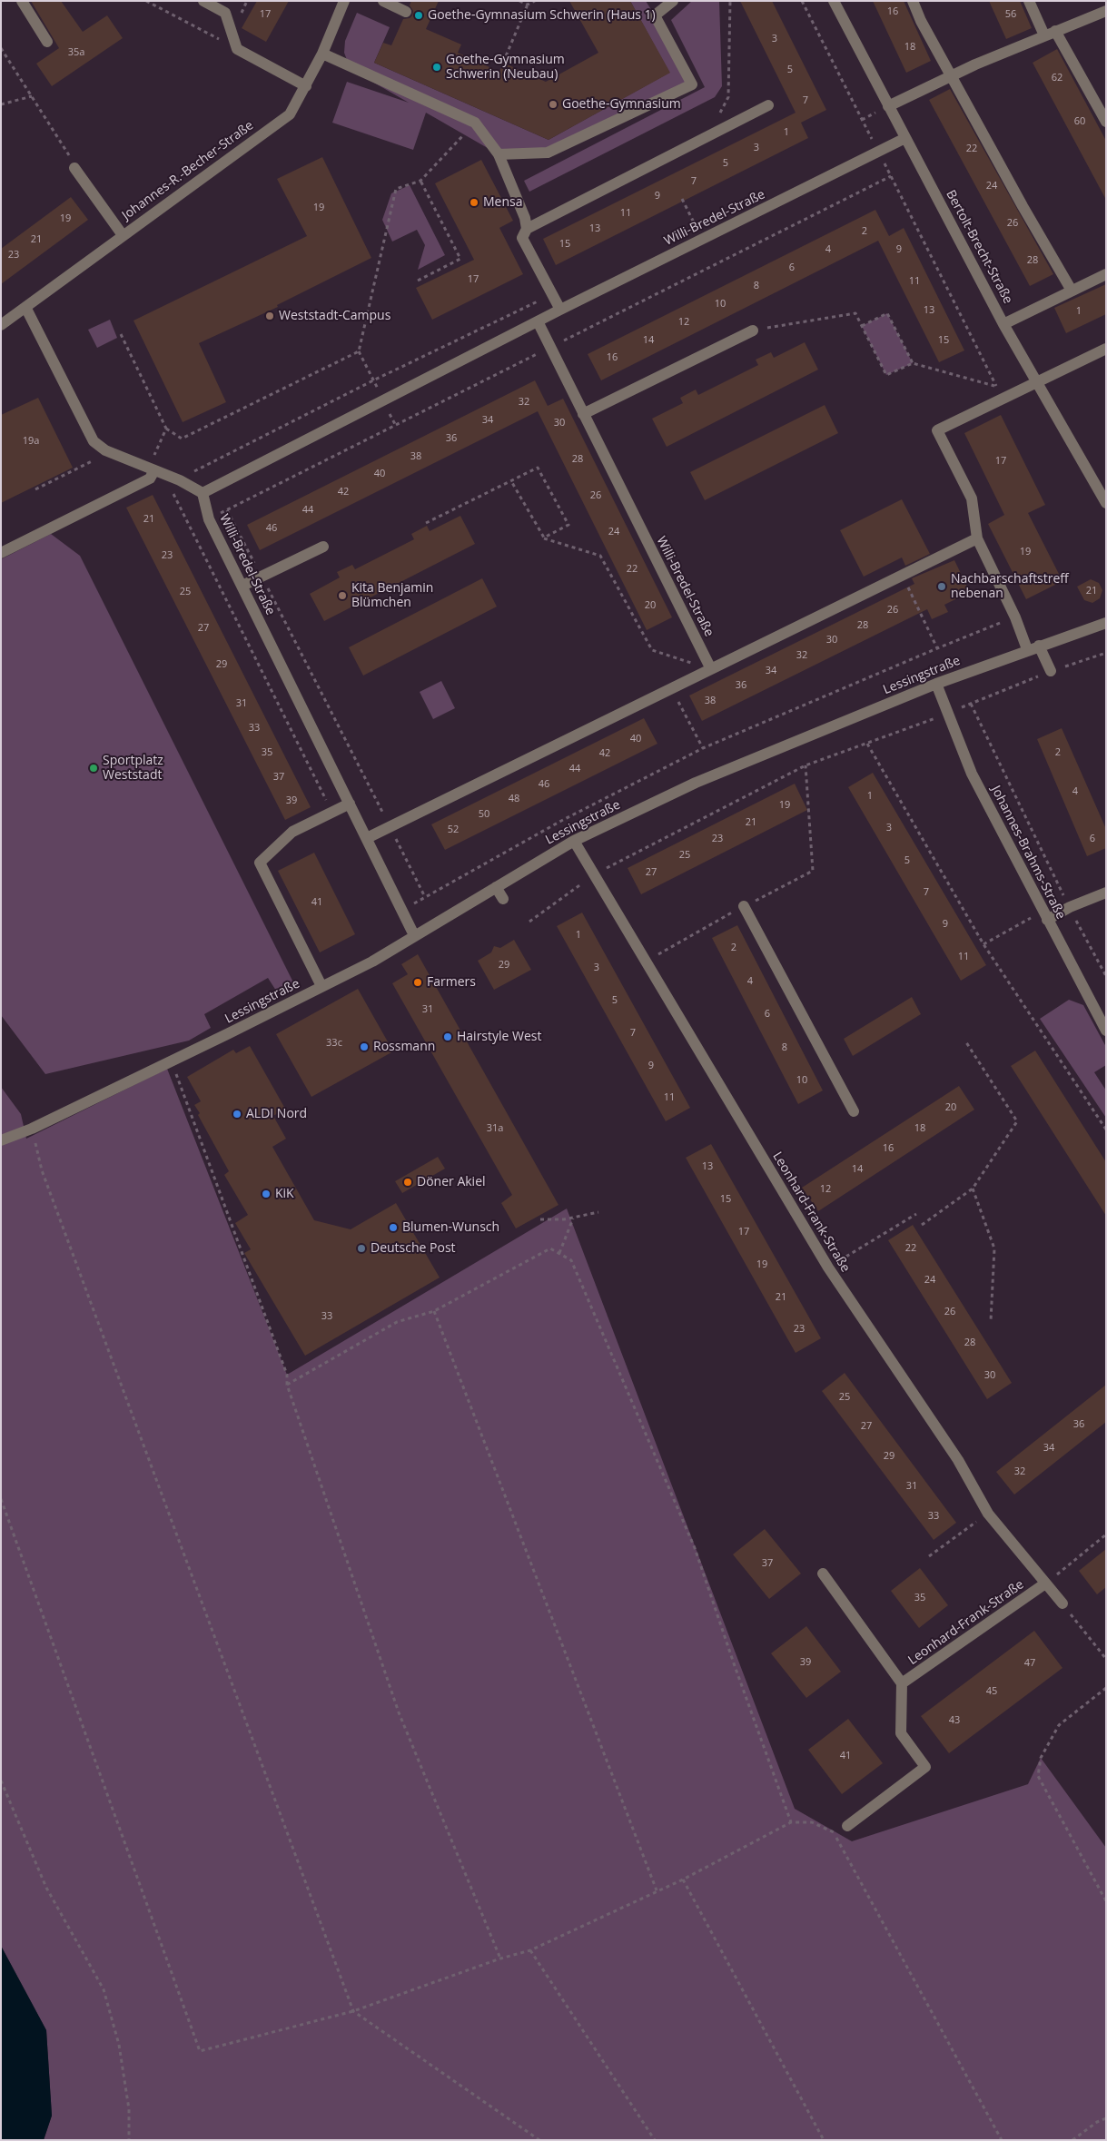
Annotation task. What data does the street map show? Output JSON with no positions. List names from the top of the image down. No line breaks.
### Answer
{"streets":{"street":["Johannes-R.-Becher-Straße","Willi-Bredel-Straße","Bertolt-Brecht-Straße","Lessingstraße","Johannes-Brahms-Straße","Leonhard-Frank-Straße"]},"crossings":[["Willi-Bredel-Straße","Bertolt-Brecht-Straße"],["Willi-Bredel-Straße","Lessingstraße"],["Lessingstraße","Johannes-Brahms-Straße"],["Lessingstraße","Leonhard-Frank-Straße"]],"places":["Goethe-Gymnasium Schwerin (Haus 1)","Goethe-Gymnasium Schwerin (Neubau)","Goethe-Gymnasium","Mensa","Weststadt-Campus","Nachbarschaftstreff nebenan","Kita Benjamin Blümchen","Sportplatz Weststadt","Farmers","Hairstyle West","Rossmann","ALDI Nord","Döner Akiel","KiK","Blumen-Wunsch","Deutsche Post"],"house_numbers":["16","17","56","3","18","35a","5","62","7","60","1","3","22","5","7","24","9","19","11","19","26","13","2","21","15","4","9","23","28","6","17","11","8","10","13","1","12","14","15","16","32","34","30","36","19a","38","28","17","40","42","26","44","21","46","24","19","23","22","21","25","20","26","28","27","30","32","29","34","36","38","31","33","40","35","2","42","44","37","46","4","1","48","39","19","50","21","3","52","23","6","25","5","27","7","41","9","1","2","11","29","3","4","5","31","6","7","33c","8","9","10","11","20","31a","18","16","13","14","12","15","17","22","19","24","21","26","33","23","28","30","25","36","27","34","29","32","31","33","37","35","39","47","45","43","41"]}
